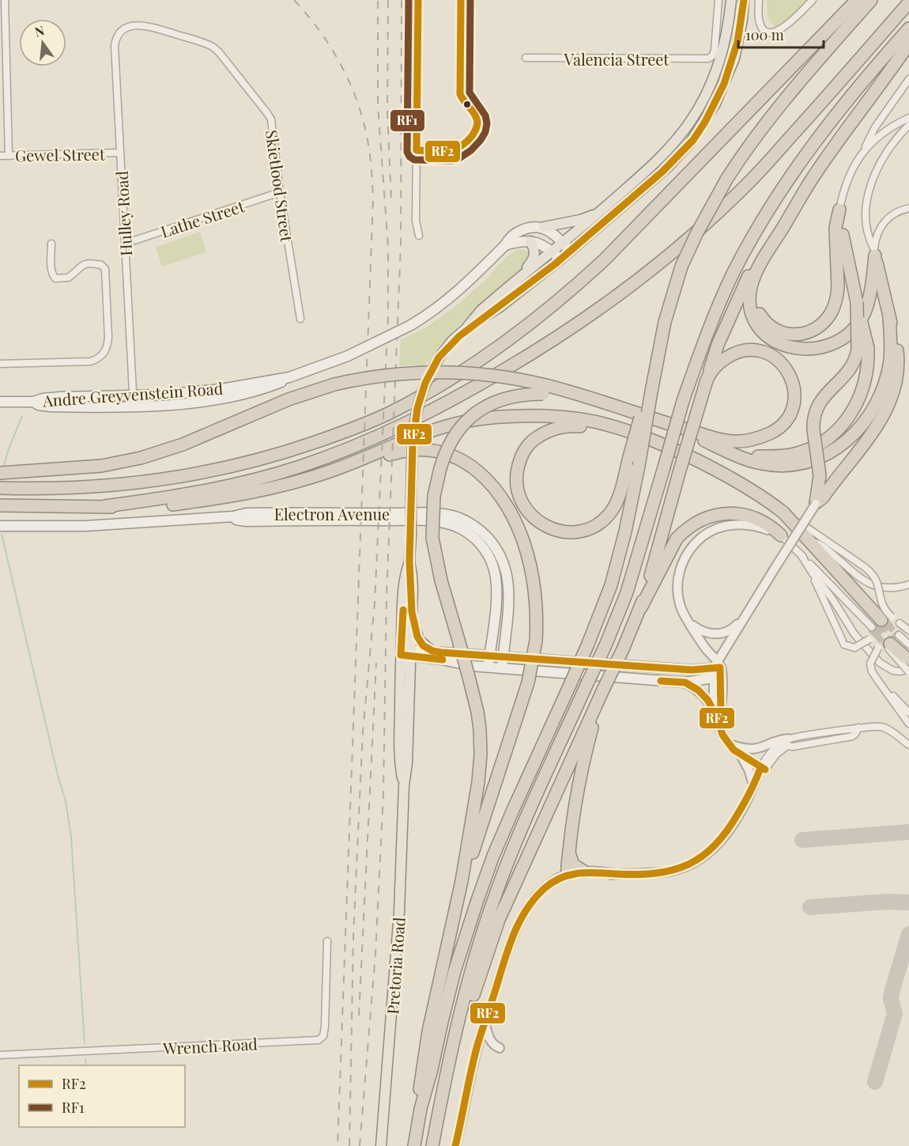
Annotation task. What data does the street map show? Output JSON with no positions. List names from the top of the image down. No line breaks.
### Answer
{"streets":{"main road":["Andre Greyvenstein Road","Electron Avenue","Pretoria Road"],"street":["Valencia Street","Gewel Street","Skietlood Street","Hulley Road","Lathe Street","Wrench Road"]},"crossings":[["Gewel Street","Hulley Road"],["Skietlood Street","Hulley Road"],["Skietlood Street","Lathe Street"],["Hulley Road","Lathe Street"],["Hulley Road","Andre Greyvenstein Road"]],"lines":["transit line RF2","transit line RF1"],"legend":["RF2","RF1"],"scale_bar":"100 m","north":"top"}
